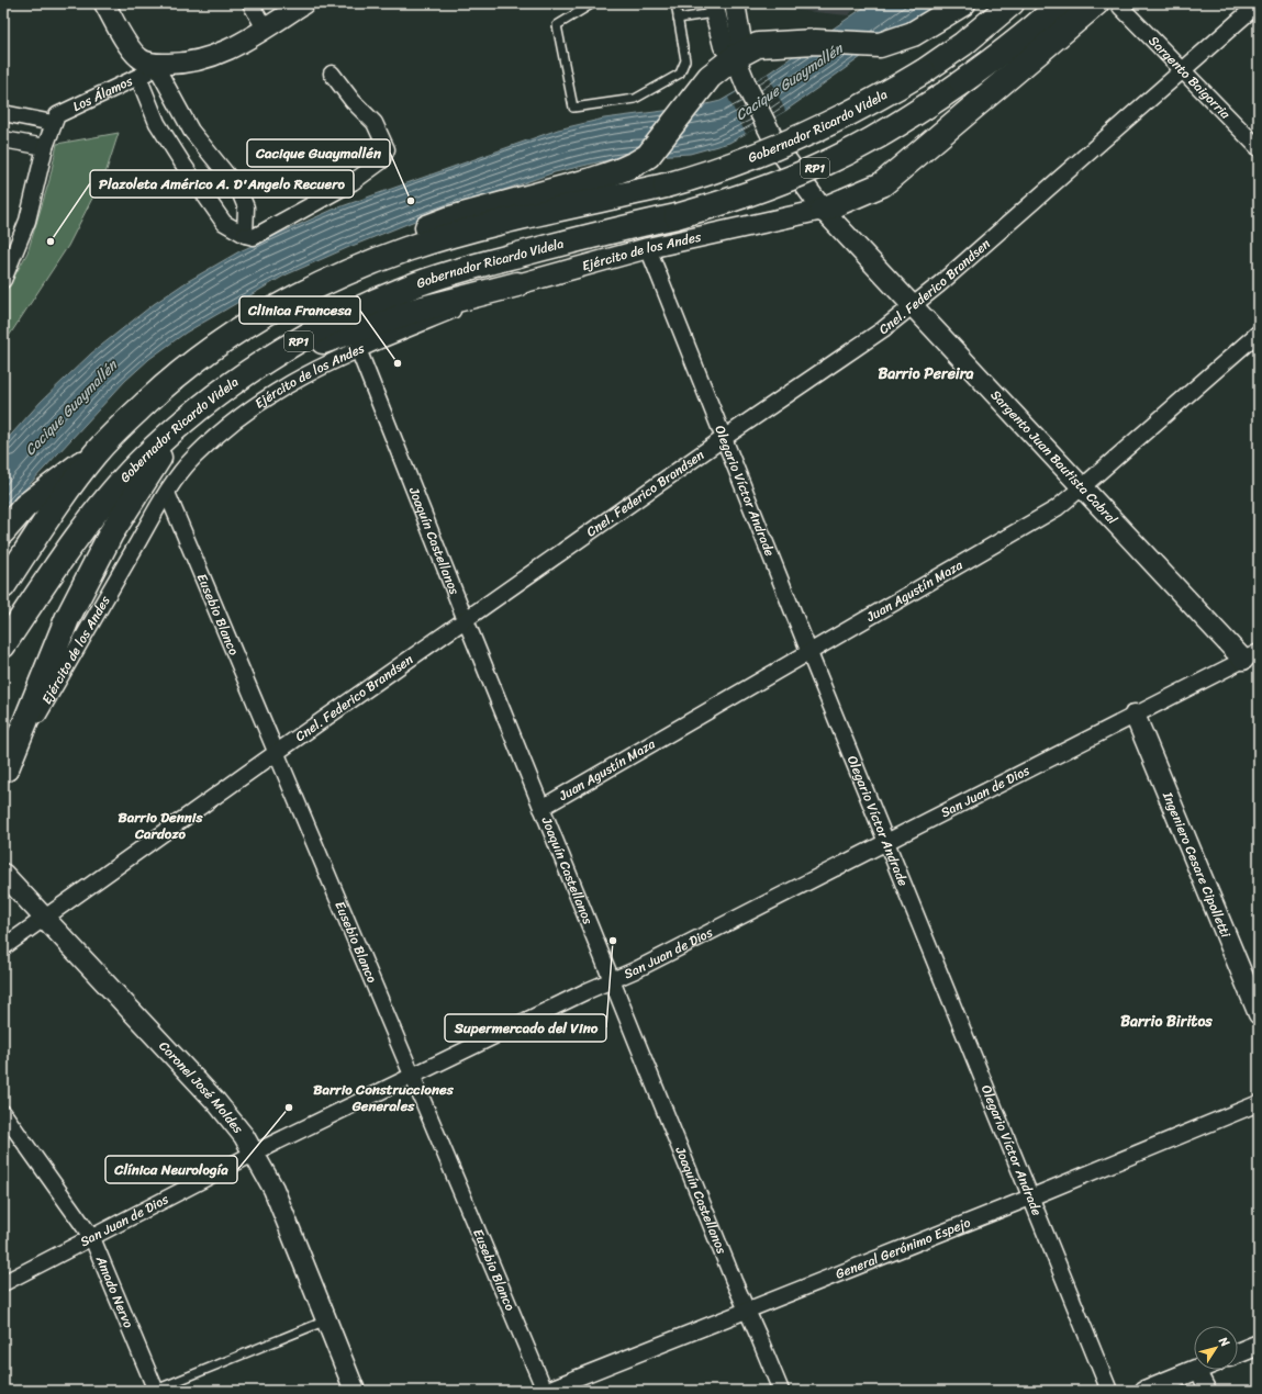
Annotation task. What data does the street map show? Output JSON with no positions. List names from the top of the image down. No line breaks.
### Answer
{"streets":{"highway":["Gobernador Ricardo Videla","RP1"],"street":["Sargento Baigorria","Los Álamos","Ejército de los Andes","Cnel. Federico Brandsen","Sargento Juan Bautista Cabral","Olegario Víctor Andrade","Joaquín Castellanos","Juan Agustín Maza","Eusebio Blanco","San Juan de Dios","Ingeniero Cesare Cipolletti","Coronel José Moldes","General Gerónimo Espejo","Amado Nervo"]},"crossings":[["Sargento Baigorria","Cnel. Federico Brandsen"],["Ejército de los Andes","Sargento Juan Bautista Cabral"],["Ejército de los Andes","Olegario Víctor Andrade"],["Ejército de los Andes","Joaquín Castellanos"],["Ejército de los Andes","Eusebio Blanco"],["Cnel. Federico Brandsen","Sargento Juan Bautista Cabral"],["Cnel. Federico Brandsen","Olegario Víctor Andrade"],["Cnel. Federico Brandsen","Joaquín Castellanos"],["Cnel. Federico Brandsen","Eusebio Blanco"],["Cnel. Federico Brandsen","Coronel José Moldes"],["Sargento Juan Bautista Cabral","Juan Agustín Maza"],["Sargento Juan Bautista Cabral","San Juan de Dios"],["Olegario Víctor Andrade","Juan Agustín Maza"],["Olegario Víctor Andrade","San Juan de Dios"],["Olegario Víctor Andrade","General Gerónimo Espejo"],["Joaquín Castellanos","Juan Agustín Maza"],["Joaquín Castellanos","San Juan de Dios"],["Joaquín Castellanos","General Gerónimo Espejo"],["Eusebio Blanco","San Juan de Dios"],["Eusebio Blanco","General Gerónimo Espejo"],["San Juan de Dios","Ingeniero Cesare Cipolletti"],["San Juan de Dios","Coronel José Moldes"],["San Juan de Dios","Amado Nervo"]],"districts":["Barrio Pereira","Barrio Dennis Cardozo","Barrio Biritos","Barrio Construcciones Generales"],"water":["Cacique Guaymallén"],"places":["Cacique Guaymallén","Plazoleta Américo A. D'Angelo Recuero","Clinica Francesa","Supermercado del Vino","Clínica Neurología"],"north":"top right"}
